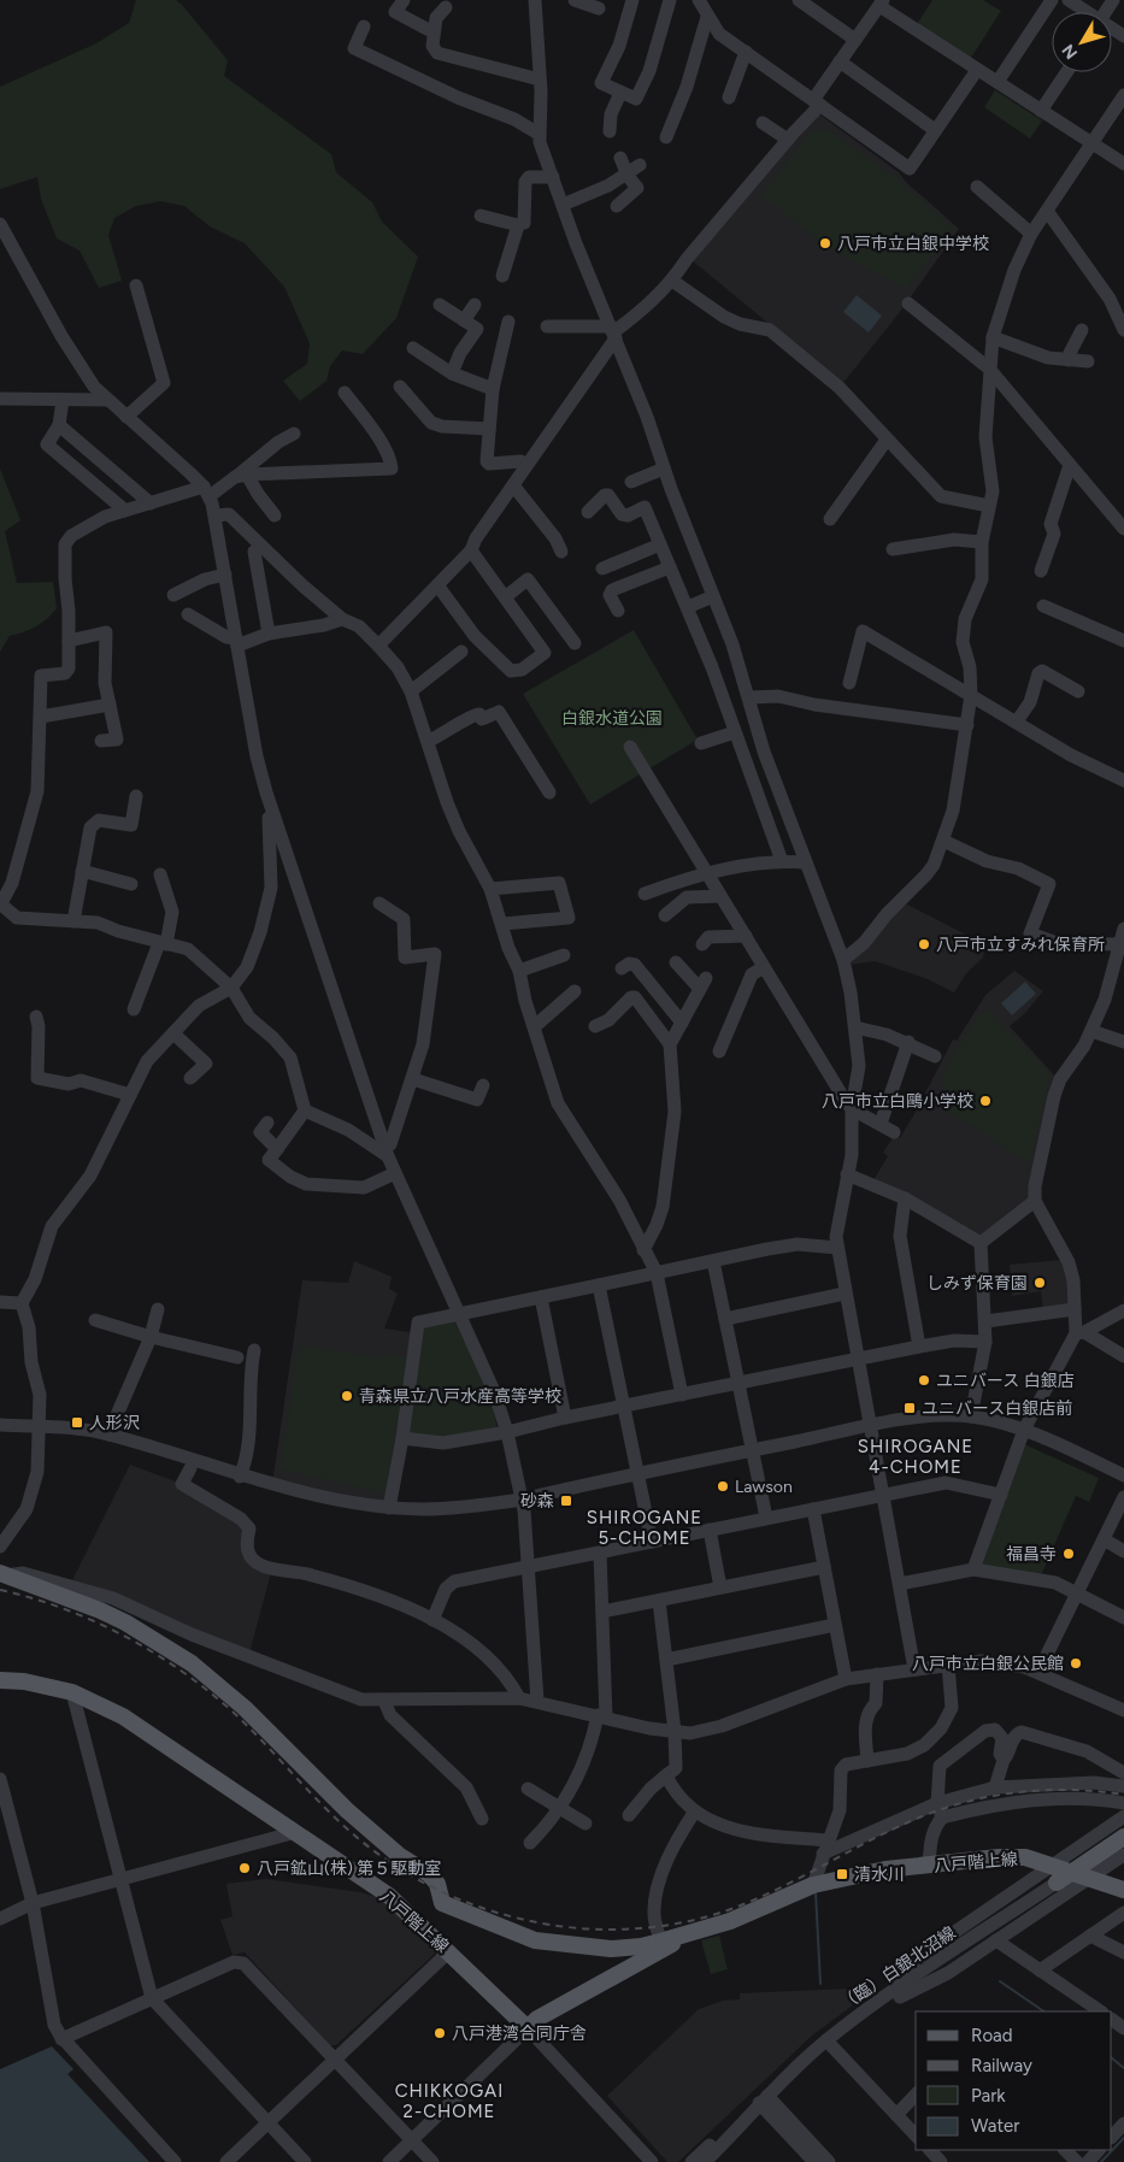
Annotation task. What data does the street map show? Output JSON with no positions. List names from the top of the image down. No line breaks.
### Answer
{"streets":{"main road":["八戸階上線"],"street":["（臨）白銀北沼線"]},"crossings":[["八戸階上線","（臨）白銀北沼線"]],"districts":["SHIROGANE 4-CHOME","SHIROGANE 5-CHOME","CHIKKOGAI 2-CHOME"],"parks":["白銀水道公園"],"places":{"other":["八戸市立白銀中学校","八戸市立すみれ保育所","八戸市立白鷗小学校","しみず保育園","ユニバース 白銀店","青森県立八戸水産高等学校","Lawson","福昌寺","八戸市立白銀公民館","八戸鉱山(株) 第５駆動室","八戸港湾合同庁舎"],"transit":["ユニバース白銀店前","人形沢","砂森","清水川"]},"legend":["Road","Railway","Park","Water"],"north":"bottom left"}
